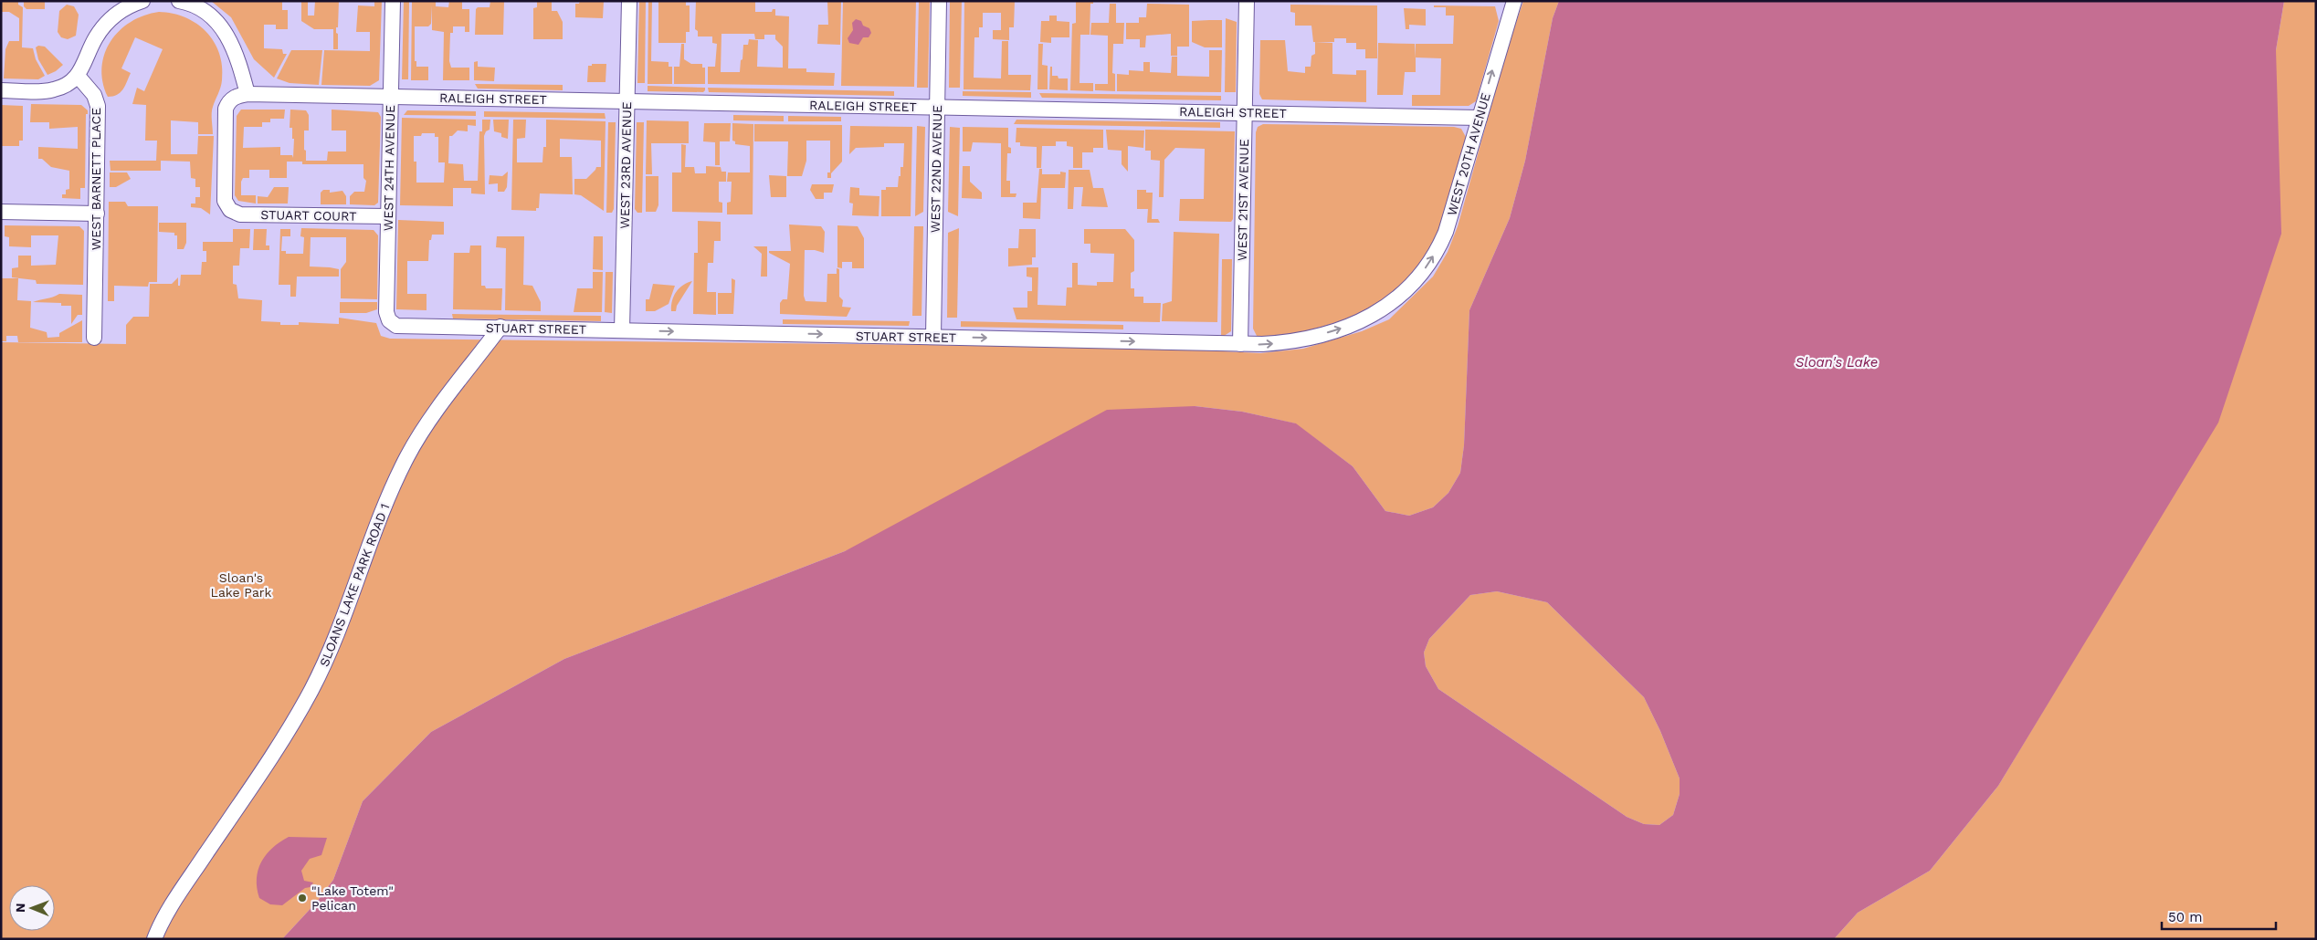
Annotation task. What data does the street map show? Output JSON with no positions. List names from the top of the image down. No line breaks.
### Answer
{"streets":{"street":["RALEIGH STREET","WEST 20TH AVENUE","WEST 23RD AVENUE","WEST 24TH AVENUE","WEST 22ND AVENUE","WEST BARNETT PLACE","WEST 21ST AVENUE","STUART COURT","STUART STREET","SLOANS LAKE PARK ROAD 1"]},"crossings":[["RALEIGH STREET","WEST 20TH AVENUE"],["RALEIGH STREET","WEST 23RD AVENUE"],["RALEIGH STREET","WEST 24TH AVENUE"],["RALEIGH STREET","WEST 22ND AVENUE"],["RALEIGH STREET","WEST 21ST AVENUE"],["RALEIGH STREET","STUART COURT"],["WEST 20TH AVENUE","STUART STREET"],["WEST 23RD AVENUE","STUART STREET"],["WEST 24TH AVENUE","STUART COURT"],["WEST 24TH AVENUE","STUART STREET"],["WEST 22ND AVENUE","STUART STREET"],["WEST 21ST AVENUE","STUART STREET"],["STUART STREET","SLOANS LAKE PARK ROAD 1"]],"one_way":["WEST 20TH AVENUE","STUART STREET"],"water":["Sloan's Lake"],"parks":["Sloan's Lake Park"],"places":["\"Lake Totem\" Pelican"],"scale_bar":"50 m","north":"left"}
